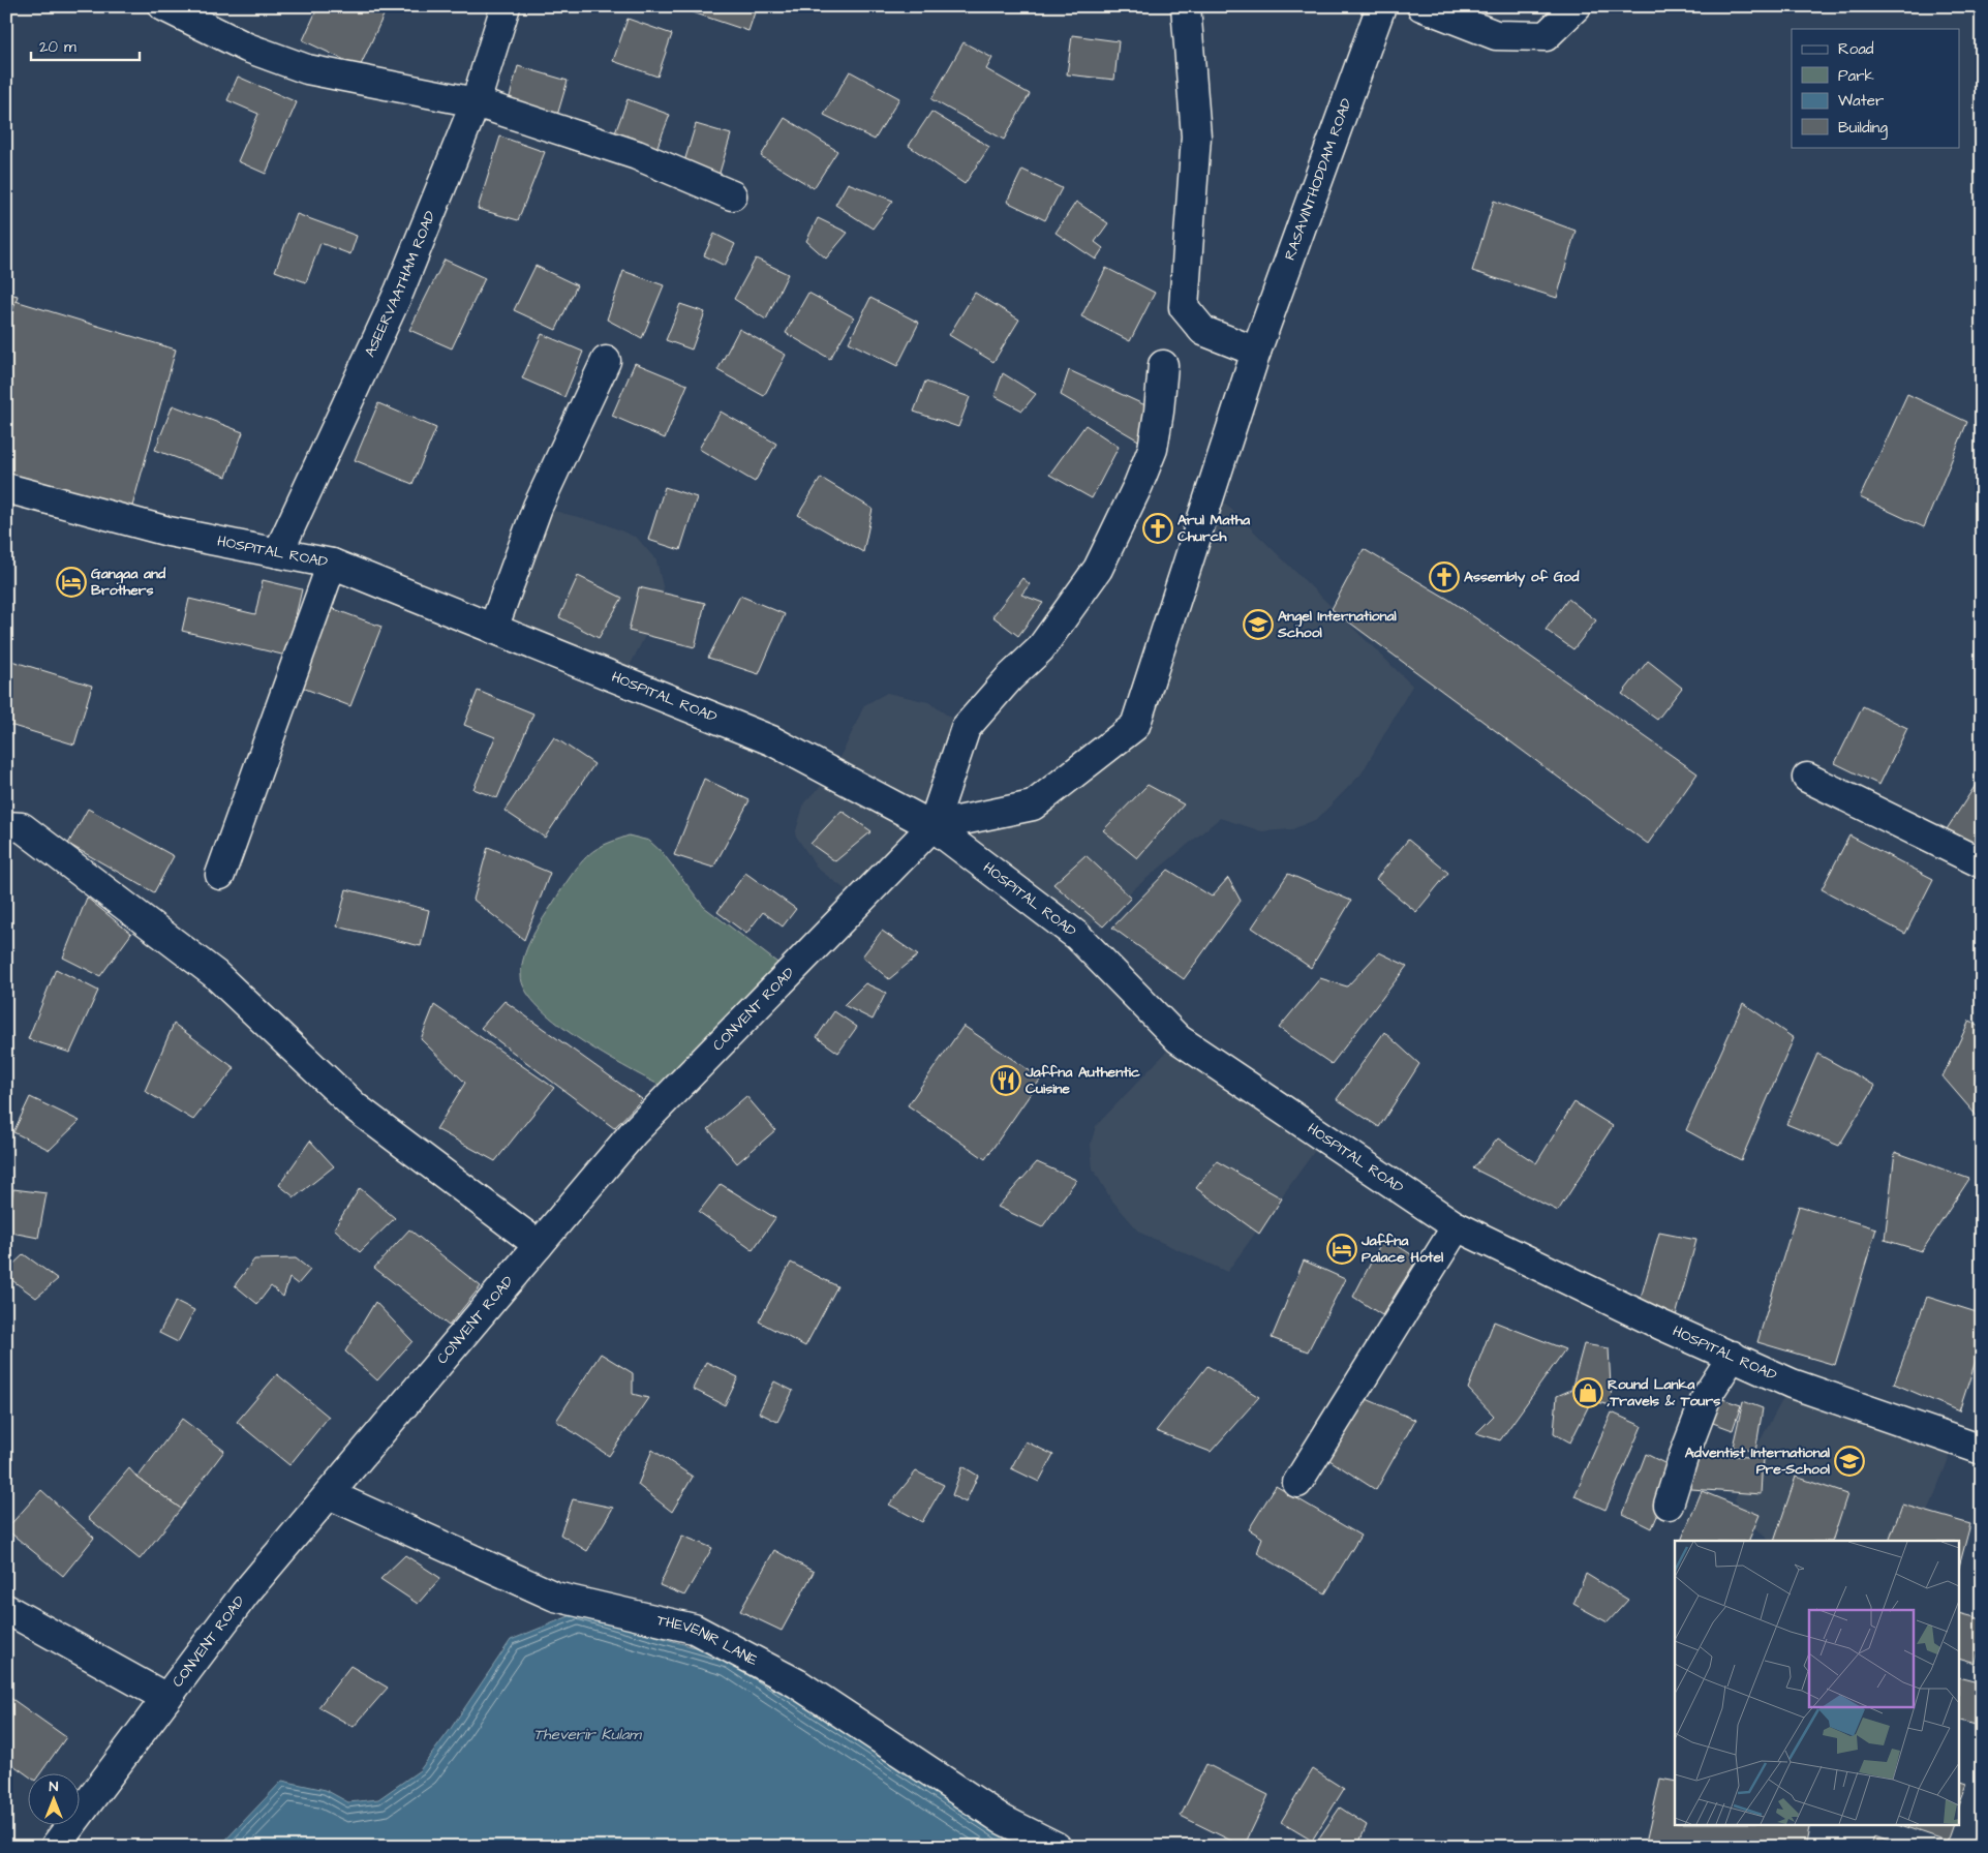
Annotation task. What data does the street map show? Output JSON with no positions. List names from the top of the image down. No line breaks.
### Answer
{"streets":{"street":["RASAVINTHODDAM ROAD","ASEERVAATHAM ROAD","HOSPITAL ROAD","CONVENT ROAD","THEVENIR LANE"]},"crossings":[["RASAVINTHODDAM ROAD","HOSPITAL ROAD"],["RASAVINTHODDAM ROAD","CONVENT ROAD"],["ASEERVAATHAM ROAD","HOSPITAL ROAD"],["HOSPITAL ROAD","CONVENT ROAD"],["CONVENT ROAD","THEVENIR LANE"]],"water":["Theverir Kulam"],"places":{"church":["Arul Matha Church","Assembly of God"],"hotel":["Gangaa and Brothers","Jaffna Palace Hotel"],"school or university":["Angel International School","Adventist International Pre-School"],"restaurant":["Jaffna Authentic Cuisine"],"shop":["Round Lanka ,Travels & Tours"]},"legend":["Road","Park","Water","Building"],"scale_bar":"20 m","north":"top"}
